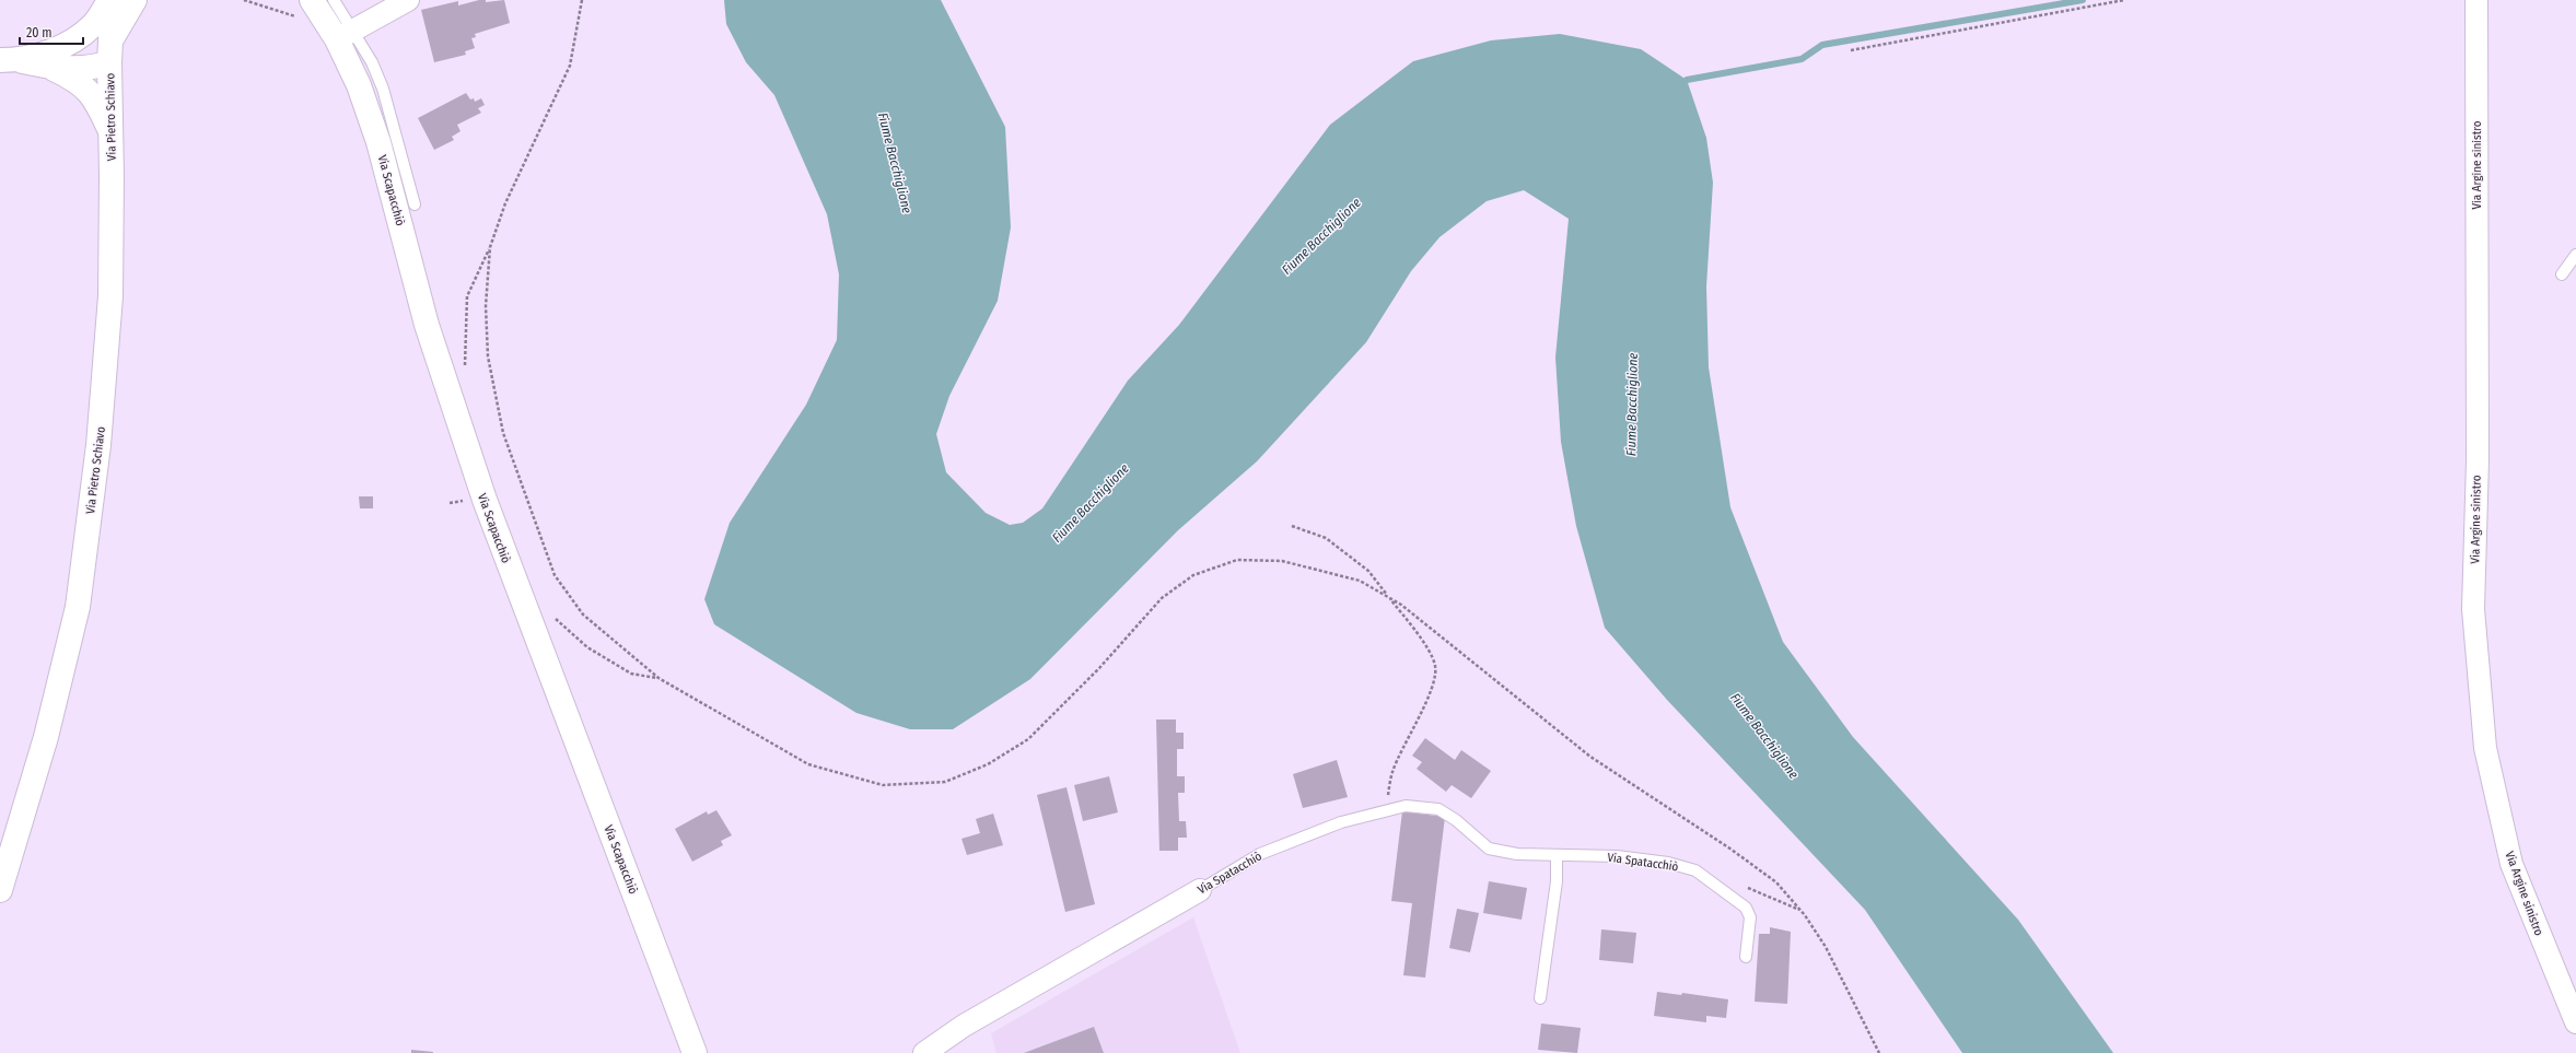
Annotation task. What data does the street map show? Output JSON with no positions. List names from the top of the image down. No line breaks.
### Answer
{"streets":{"street":["Via Pietro Schiavo","Via Argine sinistro","Via Scapacchiò","Via Spatacchiò"]},"water":["Fiume Bacchiglione"],"scale_bar":"20 m"}
